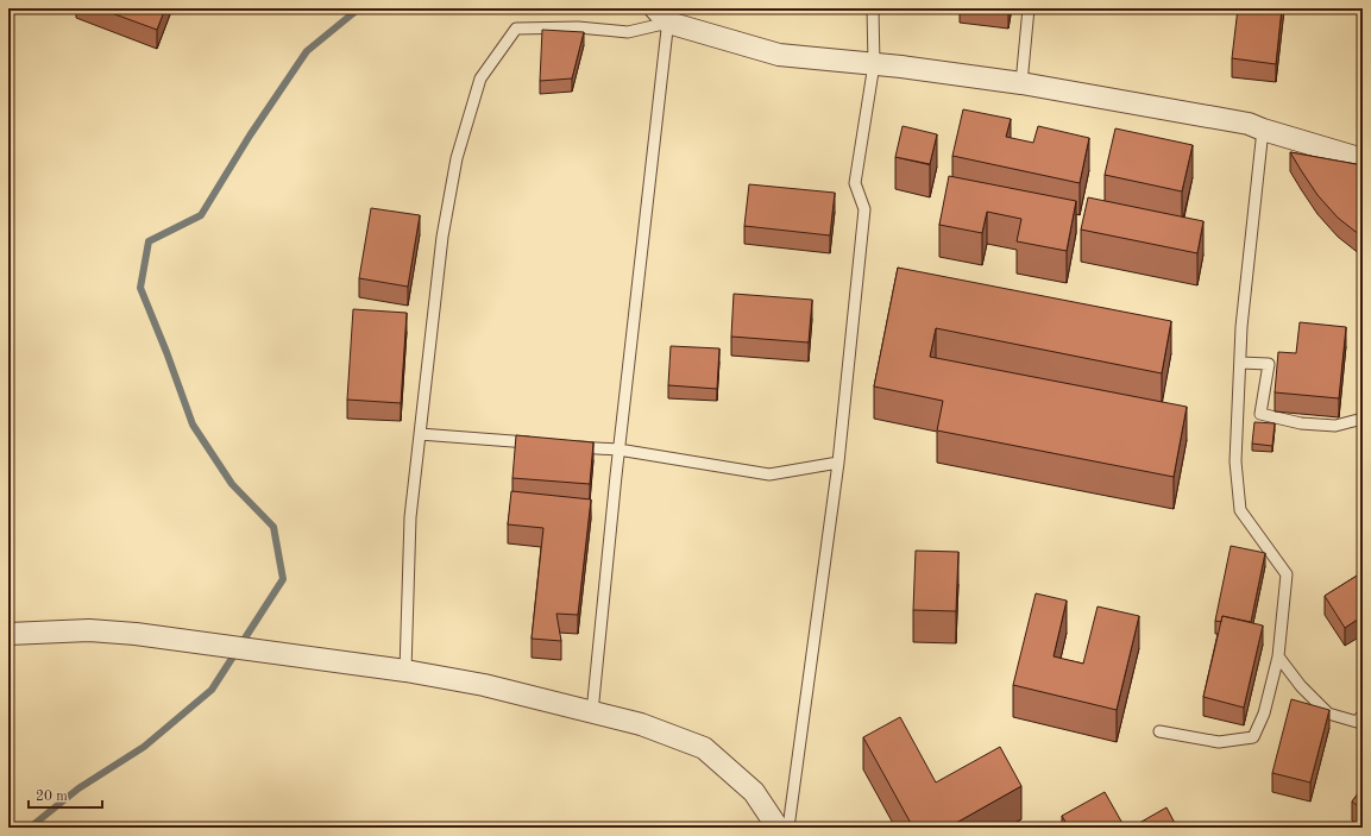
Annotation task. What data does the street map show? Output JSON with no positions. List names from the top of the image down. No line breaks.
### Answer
{"scale_bar":"20 m"}
